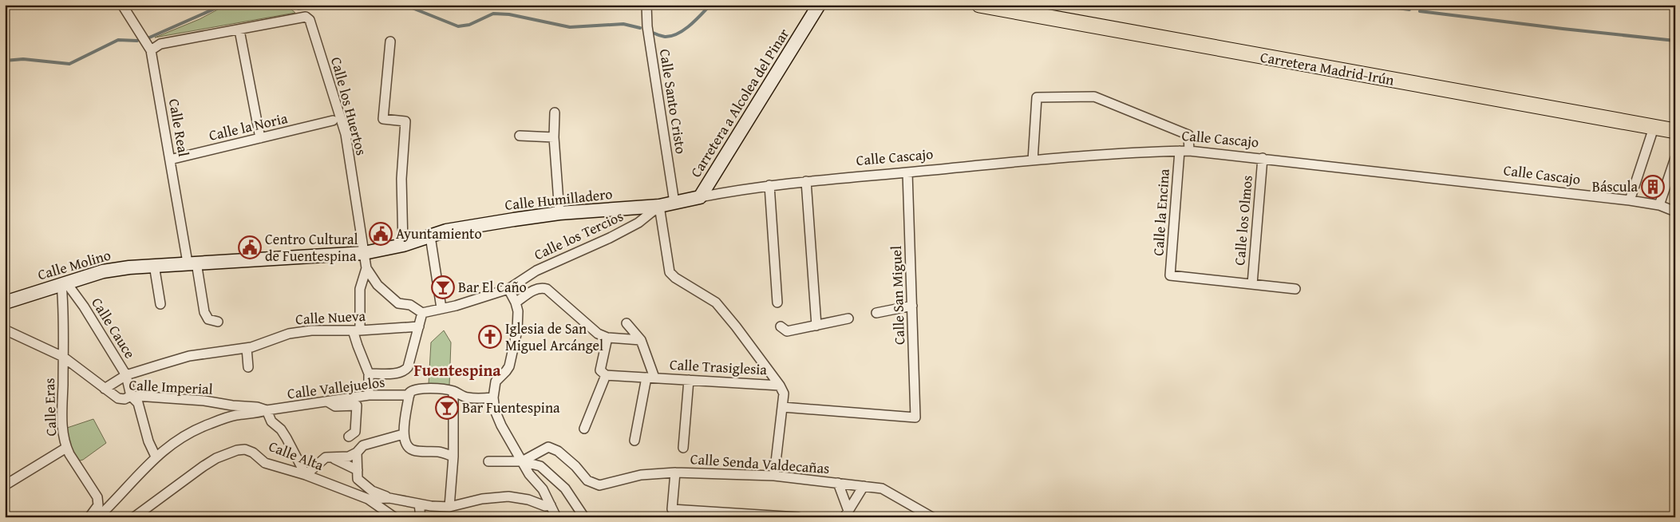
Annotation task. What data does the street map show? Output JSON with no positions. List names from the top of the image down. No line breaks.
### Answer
{"streets":{"highway":["Carretera Madrid-Irún"],"main road":["Carretera a Alcolea del Pinar","Calle Cascajo","Calle Humilladero","Calle Molino"],"street":["Calle Santo Cristo","Calle los Huertos","Calle la Noria","Calle Real","Calle la Encina","Calle los Olmos","Calle los Tercios","Calle San Miguel","Calle Nueva","Calle Cauce","Calle Trasiglesia","Calle Imperial","Calle Vallejuelos","Calle Eras","Calle Alta","Calle Senda Valdecañas"]},"crossings":[["Calle Santo Cristo","Calle Cascajo"],["Calle Santo Cristo","Calle Humilladero"],["Carretera a Alcolea del Pinar","Calle Cascajo"],["Calle los Huertos","Calle Humilladero"],["Calle los Huertos","Calle Molino"],["Calle la Noria","Calle Real"],["Calle Real","Calle Molino"],["Calle Cascajo","Calle Humilladero"],["Calle Cascajo","Calle la Encina"],["Calle Cascajo","Calle los Olmos"],["Calle Cascajo","Calle San Miguel"],["Calle Humilladero","Calle los Tercios"],["Calle Humilladero","Calle Molino"],["Calle la Encina","Calle los Olmos"],["Calle Molino","Calle Cauce"],["Calle Molino","Calle Eras"],["Calle Nueva","Calle Cauce"],["Calle Nueva","Calle Imperial"],["Calle Cauce","Calle Imperial"],["Calle Cauce","Calle Vallejuelos"],["Calle Cauce","Calle Eras"],["Calle Imperial","Calle Vallejuelos"],["Calle Imperial","Calle Eras"]],"districts":["Fuentespina"],"places":{"building":["Báscula"],"public building":["Ayuntamiento","Centro Cultural de Fuentespina"],"bar":["Bar El Caño","Bar Fuentespina"],"church":["Iglesia de San Miguel Arcángel"]}}
